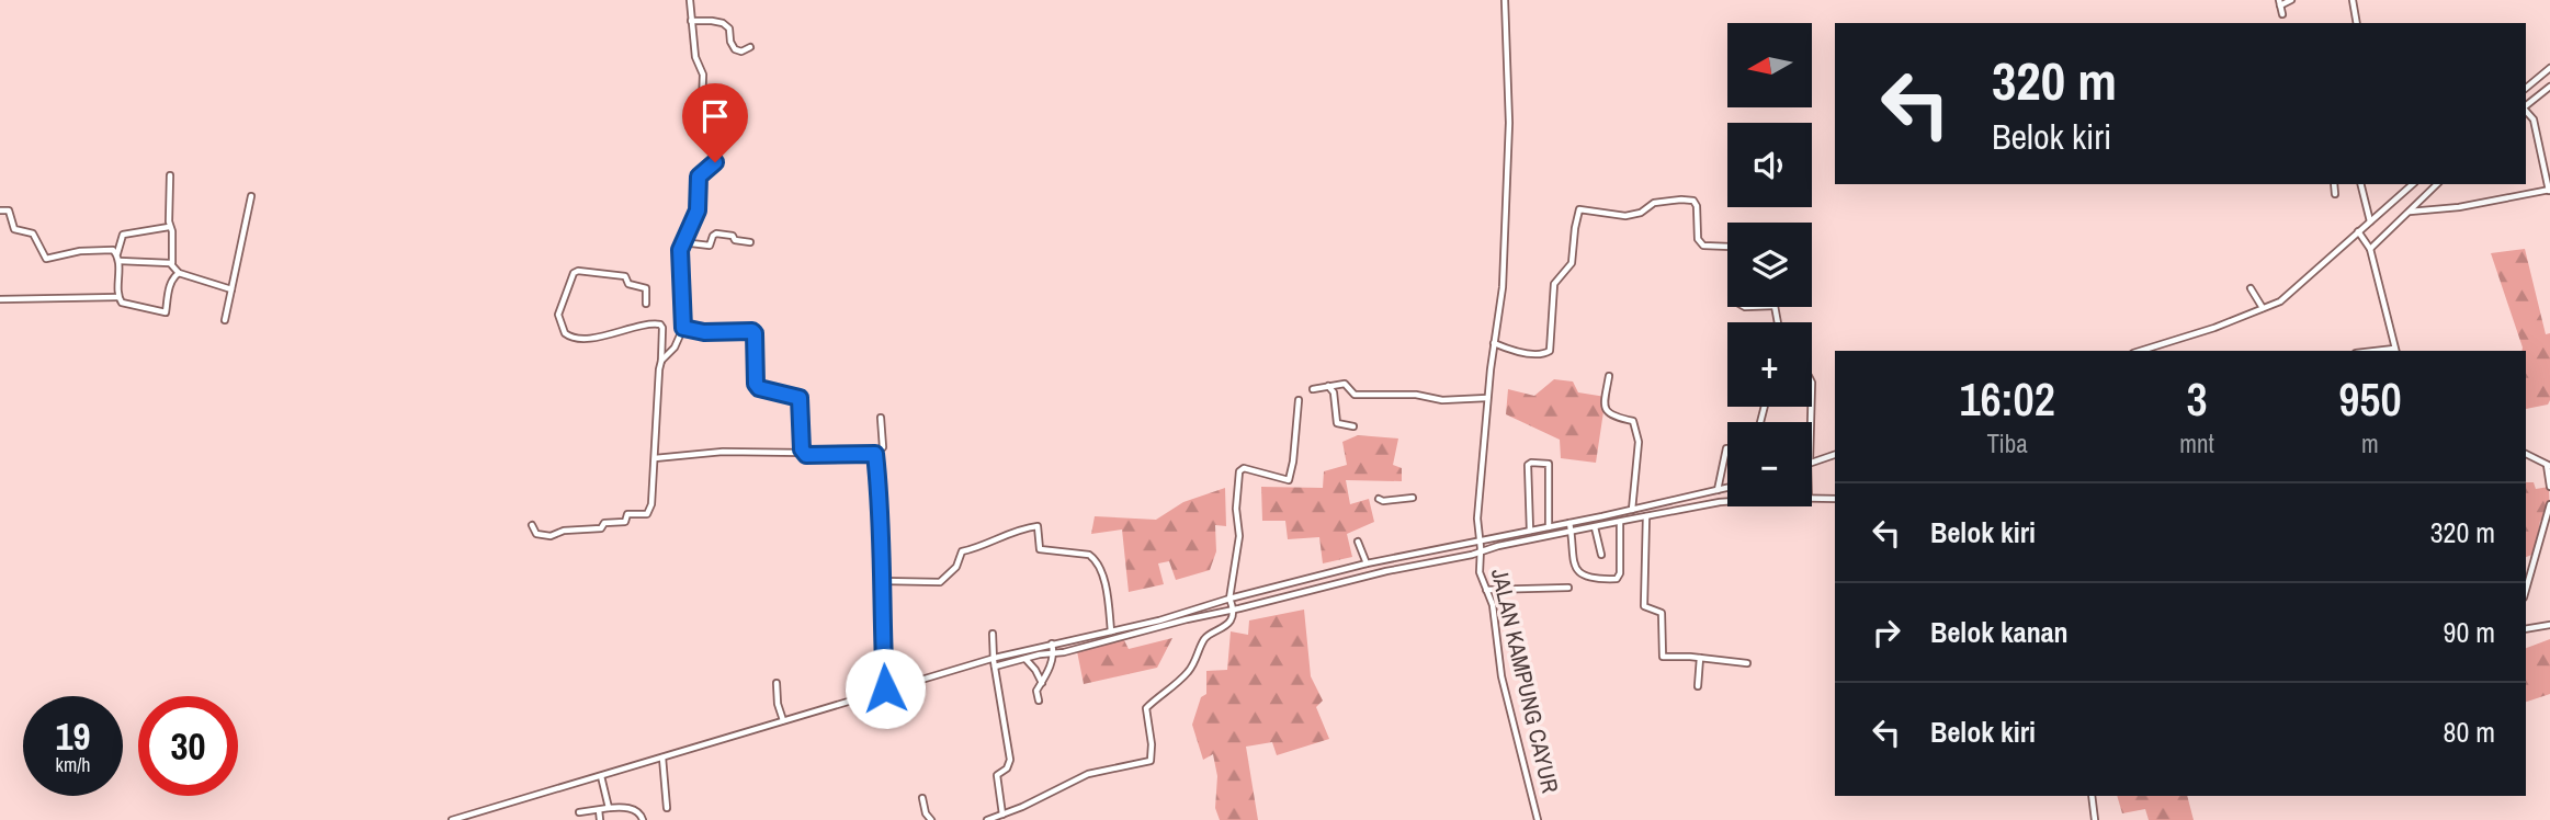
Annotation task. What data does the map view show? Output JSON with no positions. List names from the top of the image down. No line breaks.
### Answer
{"streets":{"street":["JALAN KAMPUNG CAYUR"]},"north":"left","page":{"map_buttons":["+","−"],"turn":["320 m","Belok kiri"],"eta":["16:02","Tiba","3","mnt","950","m"],"list":[{"name":"Belok kiri","value":"320 m"},{"name":"Belok kanan","value":"90 m"},{"name":"Belok kiri","value":"80 m"}],"speed":"19 km/h","limit":"30"}}
